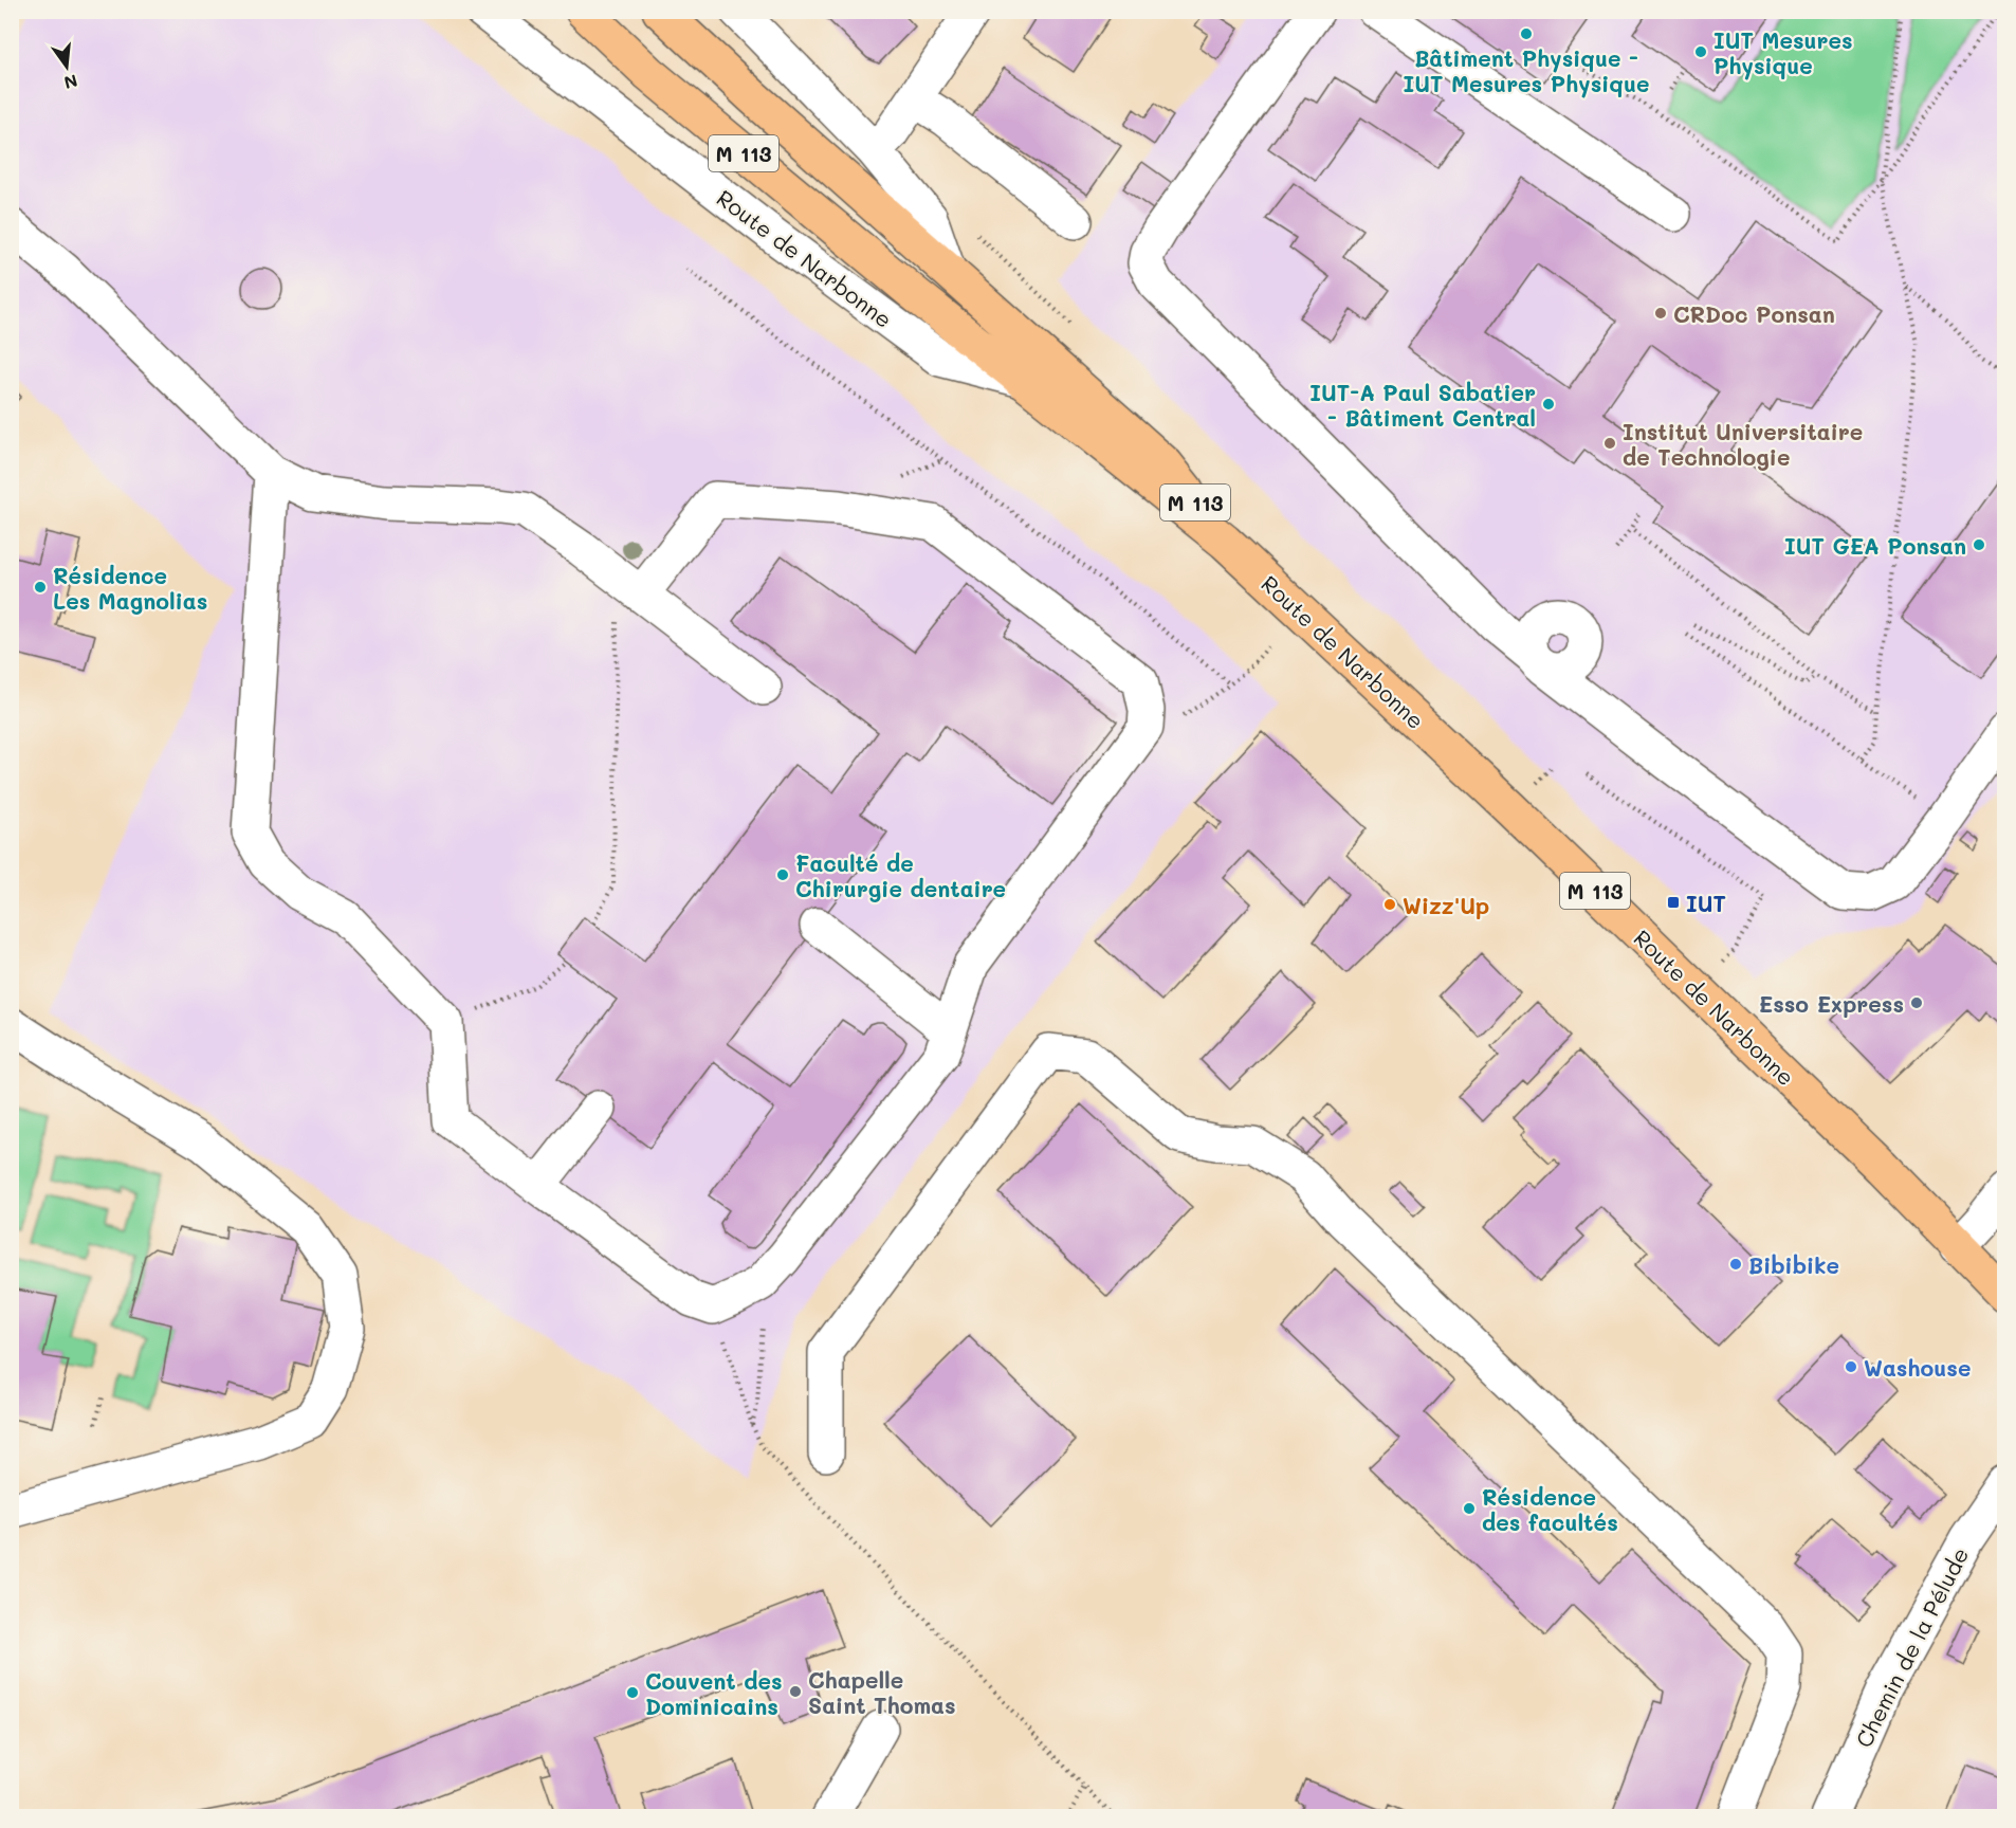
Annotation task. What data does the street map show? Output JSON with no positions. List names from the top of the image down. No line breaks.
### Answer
{"streets":{"main road":["M 113","Route de Narbonne"],"street":["Chemin de la Pélude"]},"places":{"other":["Bâtiment Physique - IUT Mesures Physique","IUT Mesures Physique","CRDoc Ponsan","IUT-A Paul Sabatier - Bâtiment Central","Institut Universitaire de Technologie","IUT GEA Ponsan","Résidence Les Magnolias","Faculté de Chirurgie dentaire","Wizz'Up","Esso Express","Bibibike","Washouse","Résidence des facultés","Chapelle Saint Thomas","Couvent des Dominicains"],"transit":["IUT"]},"north":"bottom"}
